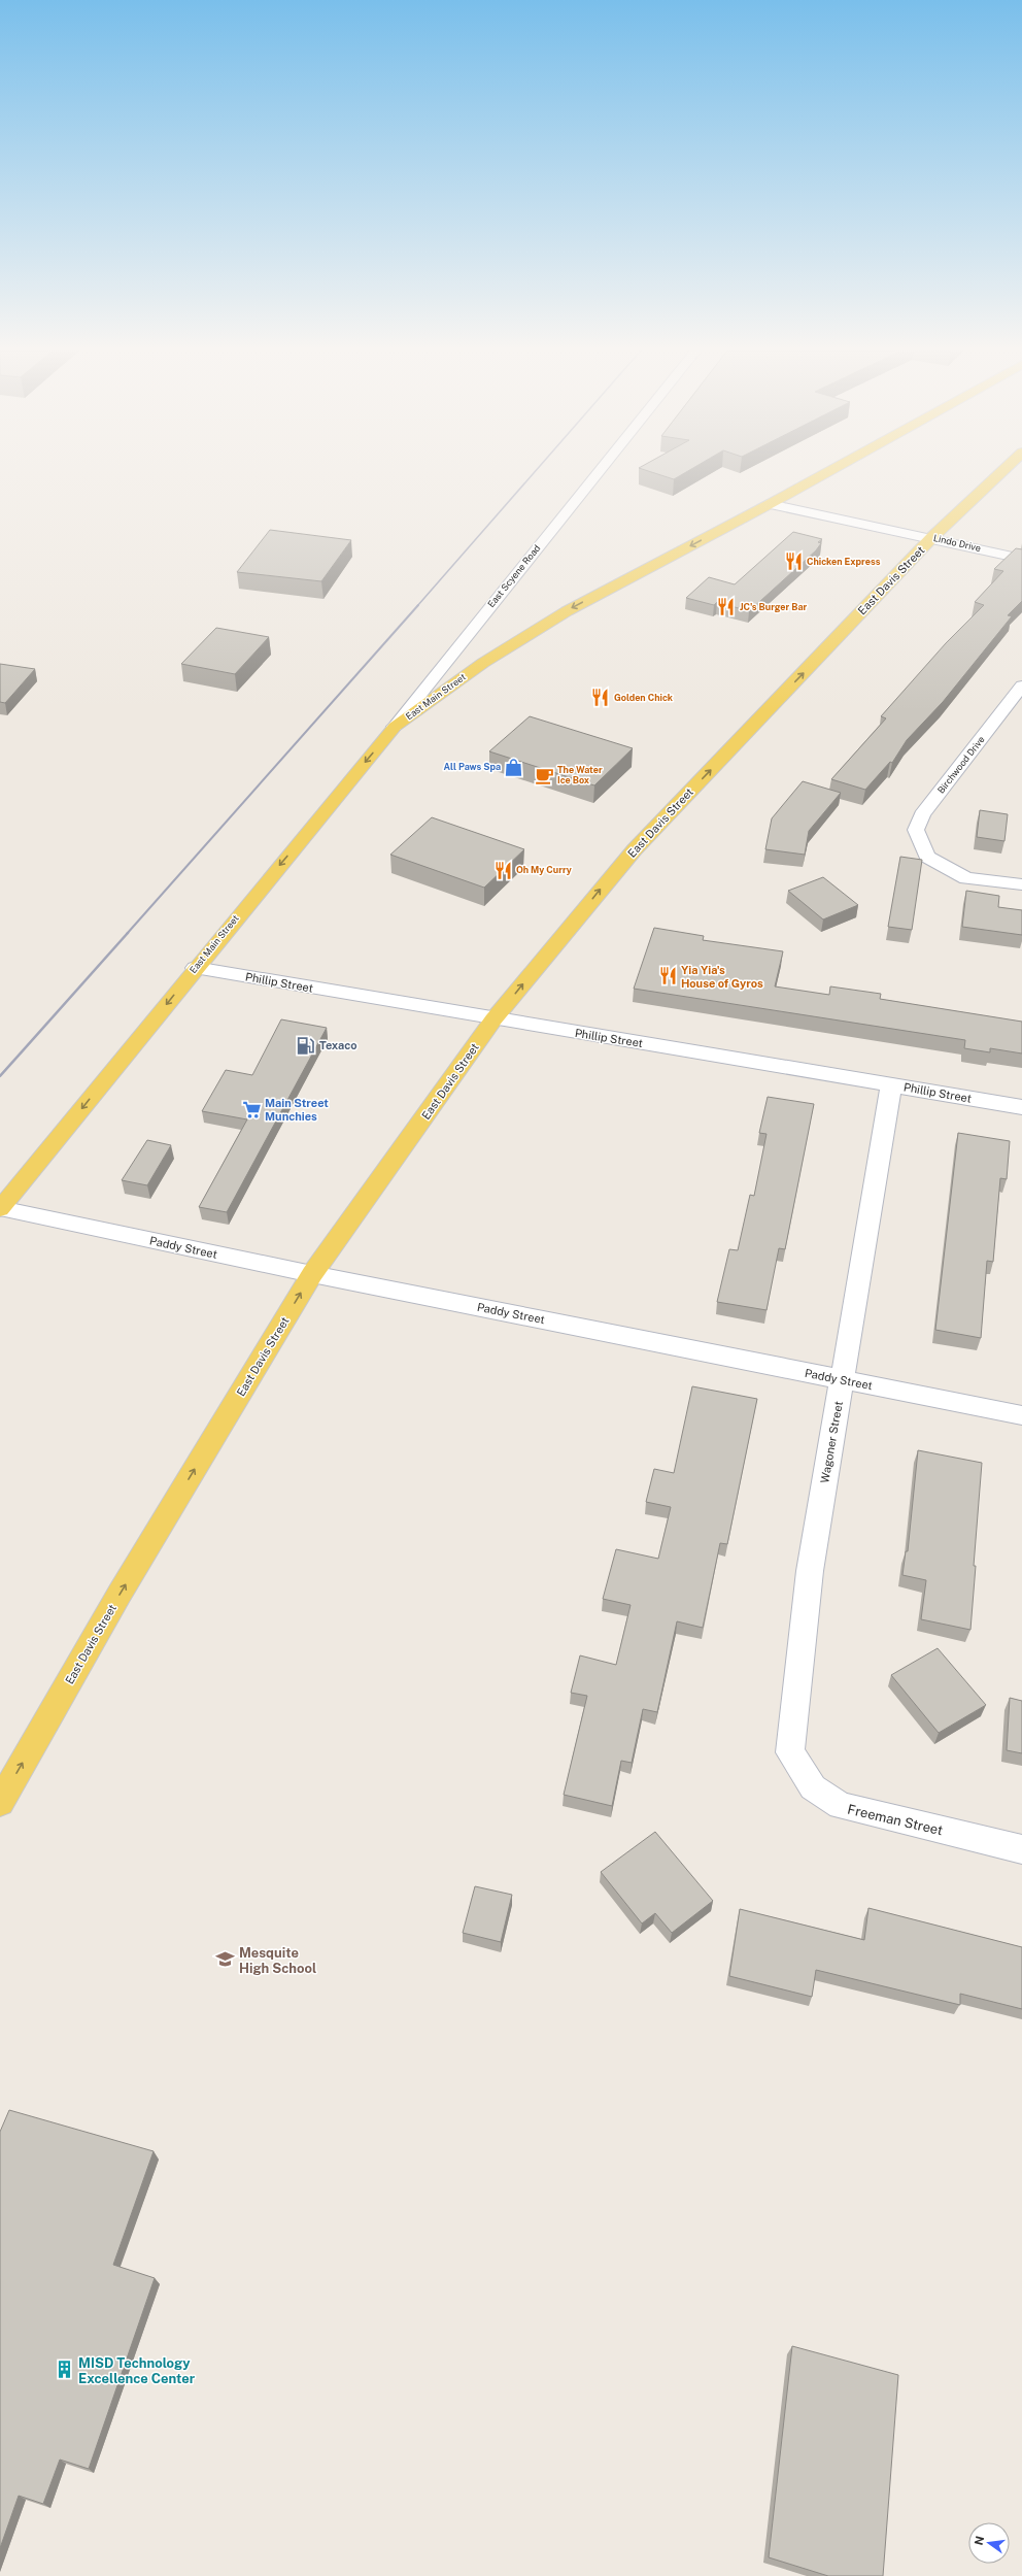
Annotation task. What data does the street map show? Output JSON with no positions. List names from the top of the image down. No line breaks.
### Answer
{"streets":{"main road":["East Davis Street","East Main Street"],"street":["Lindo Drive","East Scyene Road","Birchwood Drive","Phillip Street","Paddy Street","Wagoner Street","Freeman Street"]},"crossings":[["Lindo Drive","East Davis Street"],["Lindo Drive","East Main Street"],["East Scyene Road","East Main Street"],["East Davis Street","Phillip Street"],["East Davis Street","Paddy Street"],["East Main Street","Phillip Street"],["East Main Street","Paddy Street"],["Phillip Street","Wagoner Street"],["Paddy Street","Wagoner Street"],["Wagoner Street","Freeman Street"]],"one_way":["East Davis Street","East Main Street"],"places":{"restaurant":["Chicken Express","JC's Burger Bar","Golden Chick","Oh My Curry","Yia Yia's House of Gyros"],"shop":["All Paws Spa"],"cafe":["The Water Ice Box"],"fuel station":["Texaco"],"supermarket":["Main Street Munchies"],"school or university":["Mesquite High School"],"building":["MISD Technology Excellence Center"]},"north":"left"}
